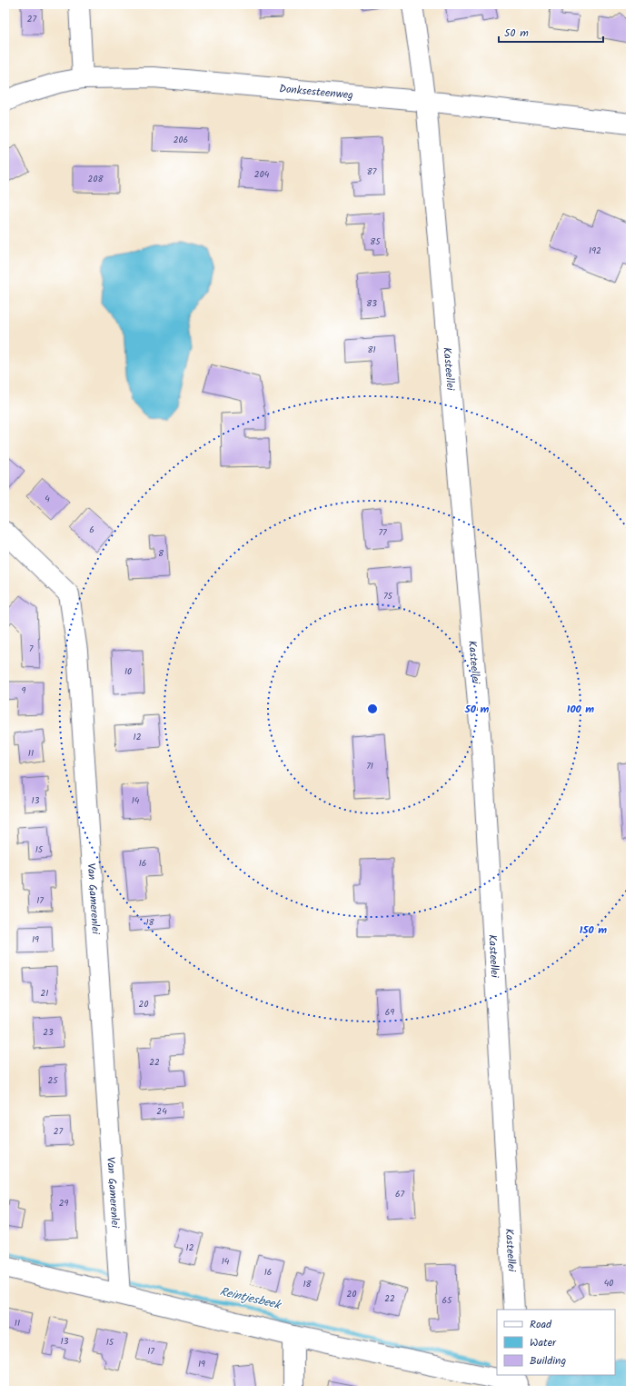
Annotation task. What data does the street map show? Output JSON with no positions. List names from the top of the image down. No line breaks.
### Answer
{"streets":{"street":["Donksesteenweg","Kasteellei","Van Gamerenlei"]},"crossings":[["Donksesteenweg","Kasteellei"]],"water":["Reintjesbeek"],"house_numbers":["27","206","87","204","208","85","192","83","81","4","6","77","8","75","7","10","9","12","11","71","13","14","15","16","17","18","19","21","20","69","23","22","25","24","27","67","29","12","14","16","40","18","20","22","65","11","13","15","17","19"],"legend":["Road","Water","Building"],"scale_bar":"50 m","rings":["50 m","100 m","150 m"]}
